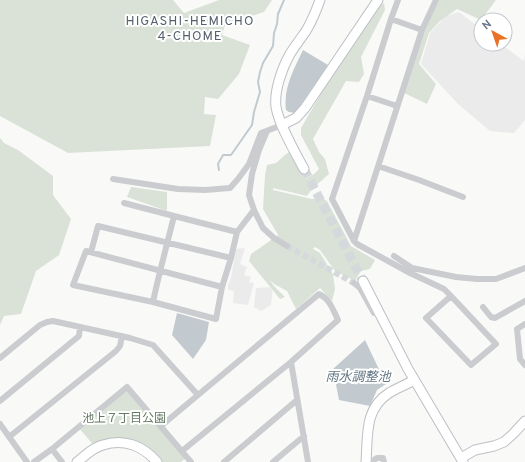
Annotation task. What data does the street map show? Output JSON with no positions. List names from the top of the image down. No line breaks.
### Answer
{"districts":["HIGASHI-HEMICHO 4-CHOME"],"water":["雨水調整池"],"parks":["池上７丁目公園"],"north":"top left"}
